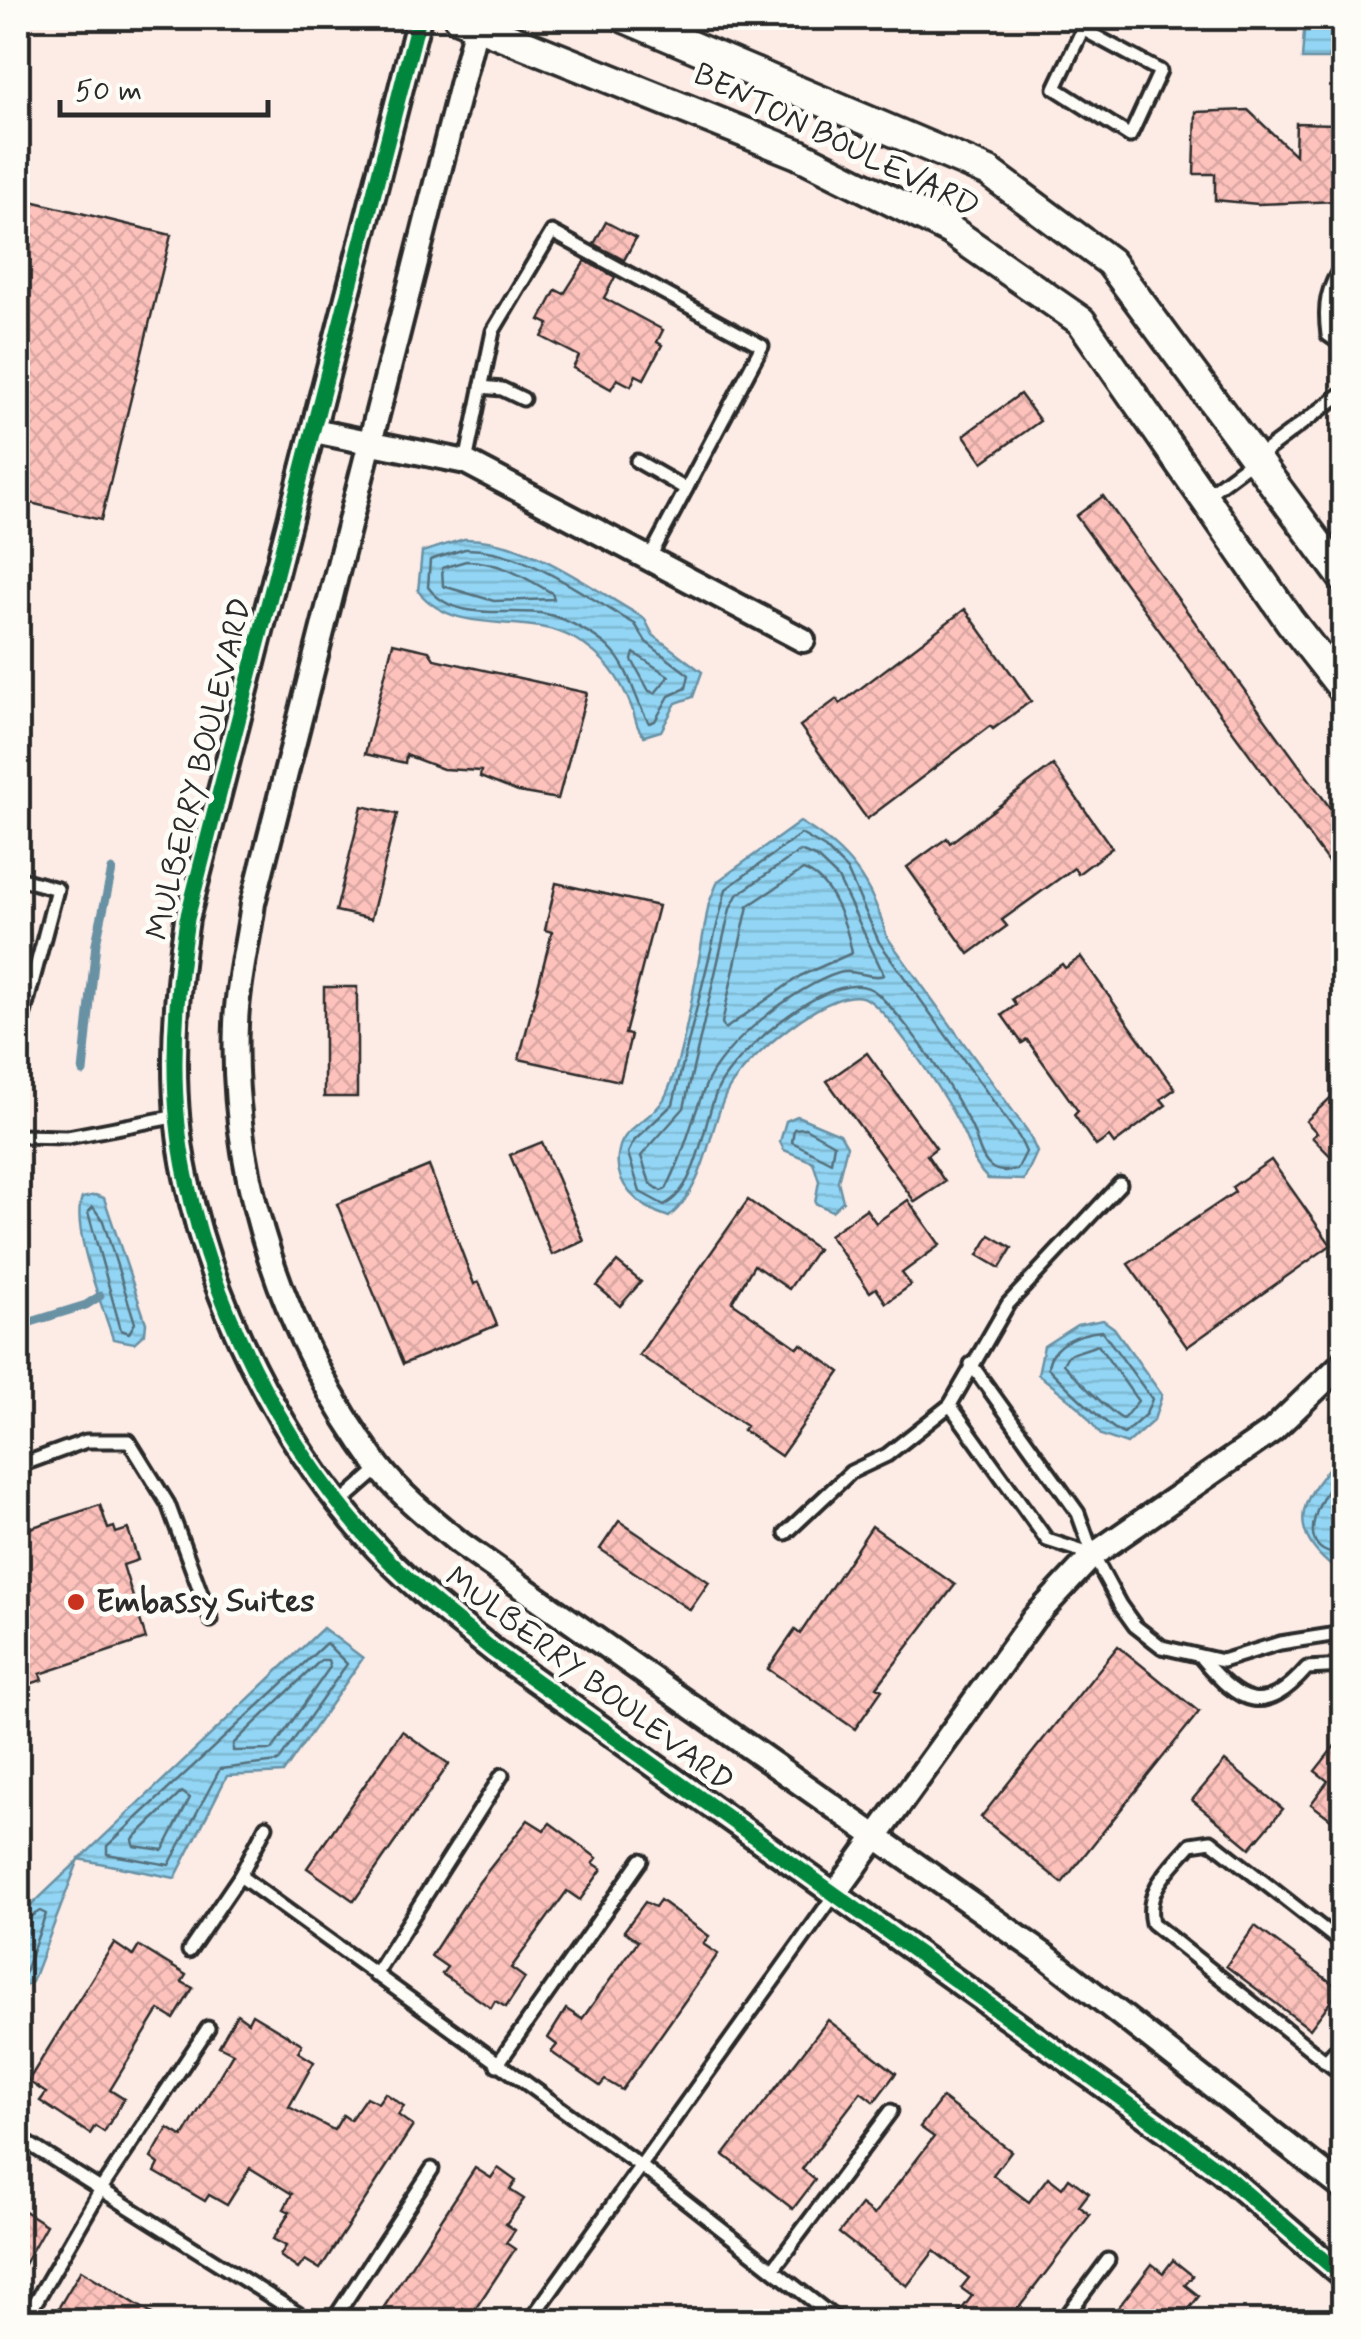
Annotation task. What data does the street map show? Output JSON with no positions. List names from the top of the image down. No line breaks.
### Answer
{"streets":{"street":["BENTON BOULEVARD","MULBERRY BOULEVARD"]},"crossings":[["BENTON BOULEVARD","MULBERRY BOULEVARD"]],"places":["Embassy Suites"],"scale_bar":"50 m"}
